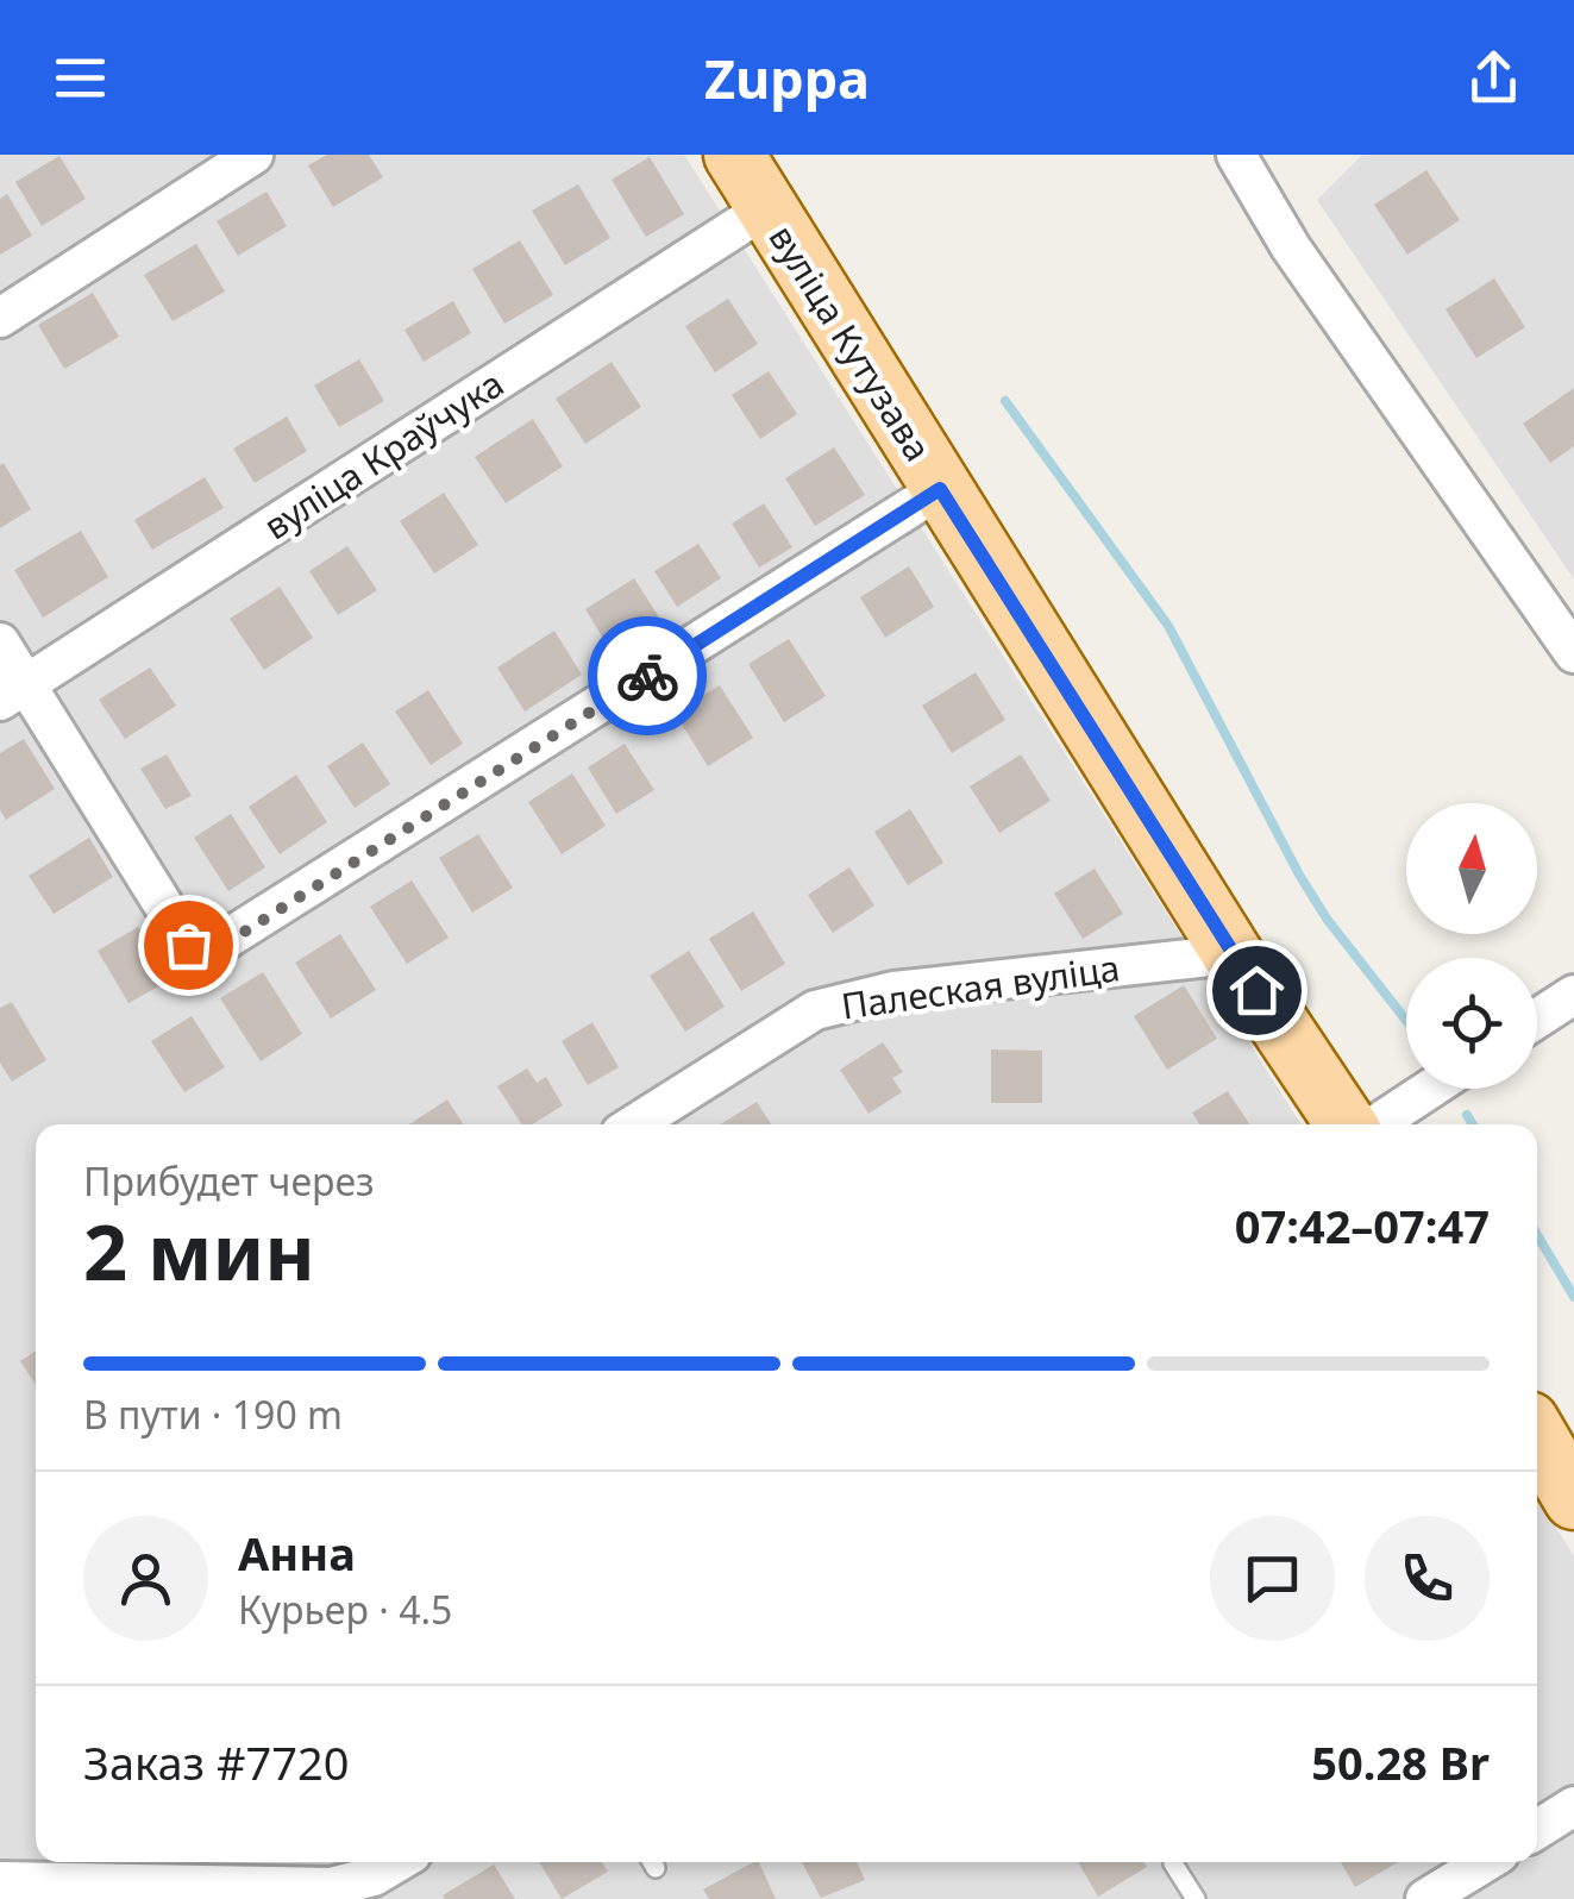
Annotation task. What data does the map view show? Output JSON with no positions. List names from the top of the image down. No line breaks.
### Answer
{"streets":{"main road":["вуліца Кутузава"],"street":["вуліца Краўчука","Палеская вуліца"]},"crossings":[["вуліца Кутузава","вуліца Краўчука"],["вуліца Кутузава","Палеская вуліца"]],"north":"top","page":{"header":"Zuppa","heading":["2 мин","Прибудет через","07:42–07:47"],"panel":["Анна","Курьер · 4.5","Заказ #7720","50.28 Br"],"bar":"В пути · 190 m"}}
